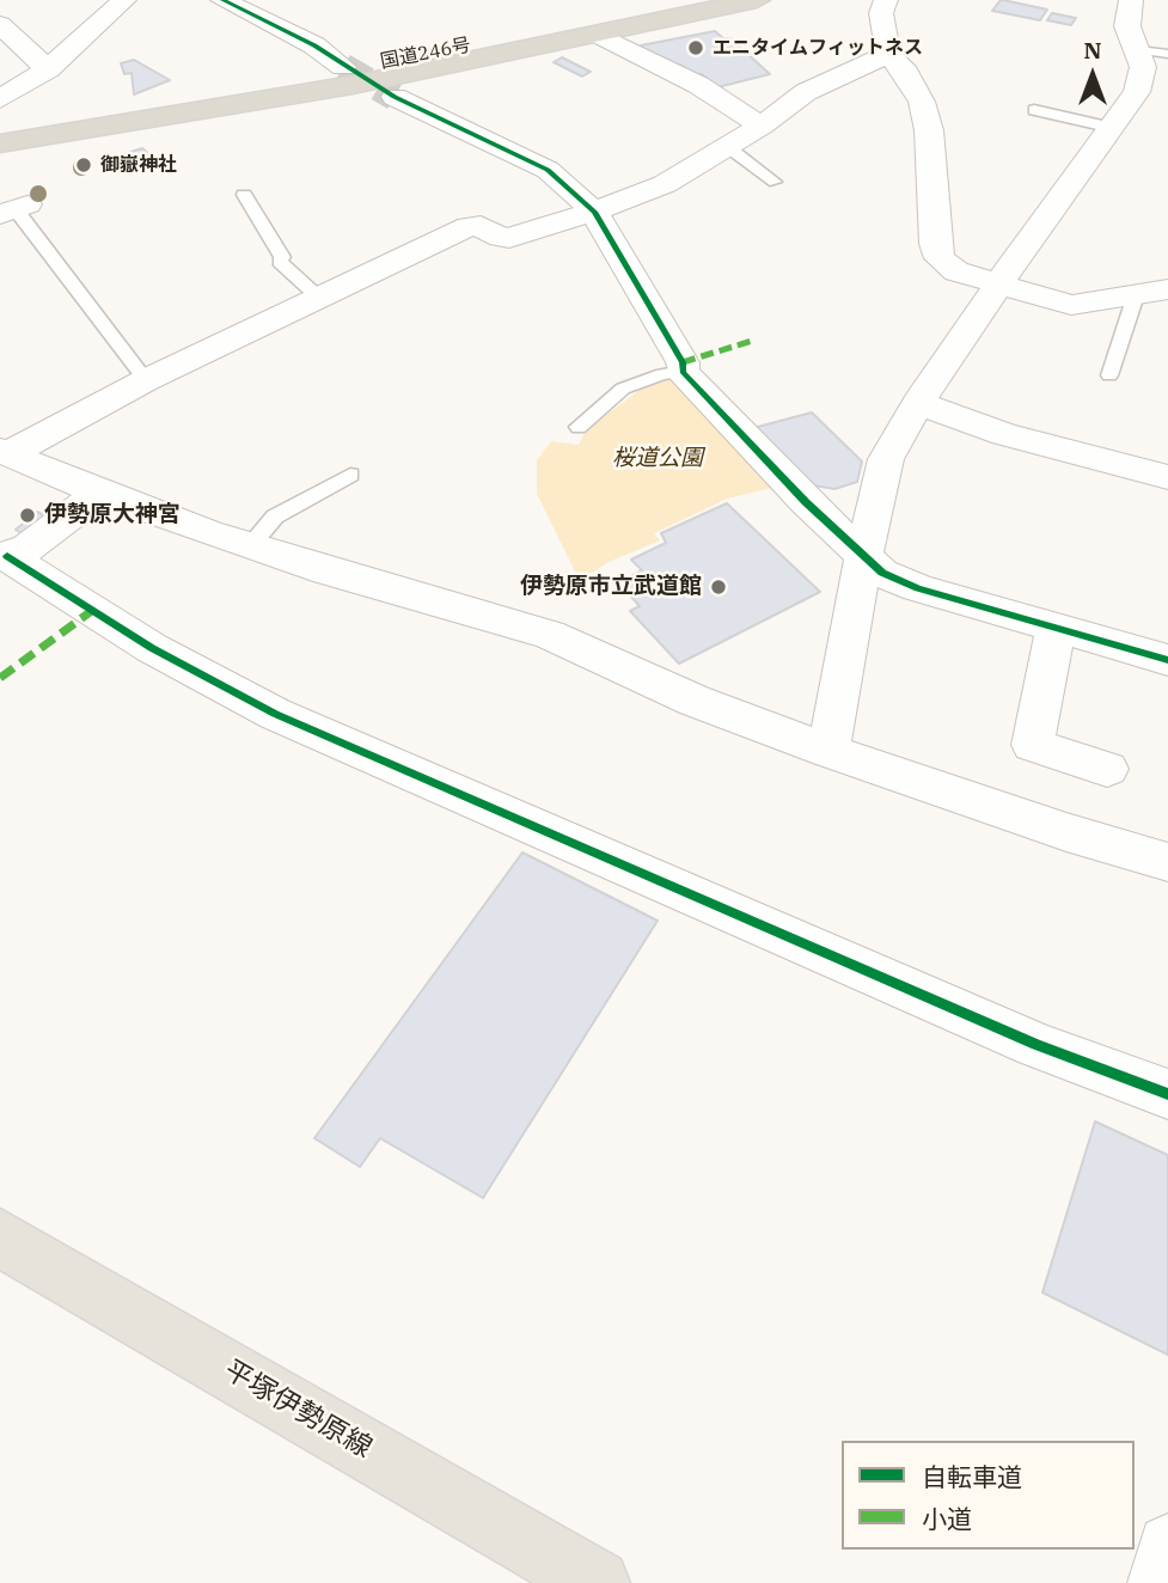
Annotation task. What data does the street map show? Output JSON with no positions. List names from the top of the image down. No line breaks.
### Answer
{"streets":{"highway":["国道246号"],"main road":["平塚伊勢原線"]},"parks":["桜道公園"],"places":["エニタイムフィットネス","御嶽神社","伊勢原大神宮","伊勢原市立武道館"],"legend":["自転車道","小道"],"north":"top"}
